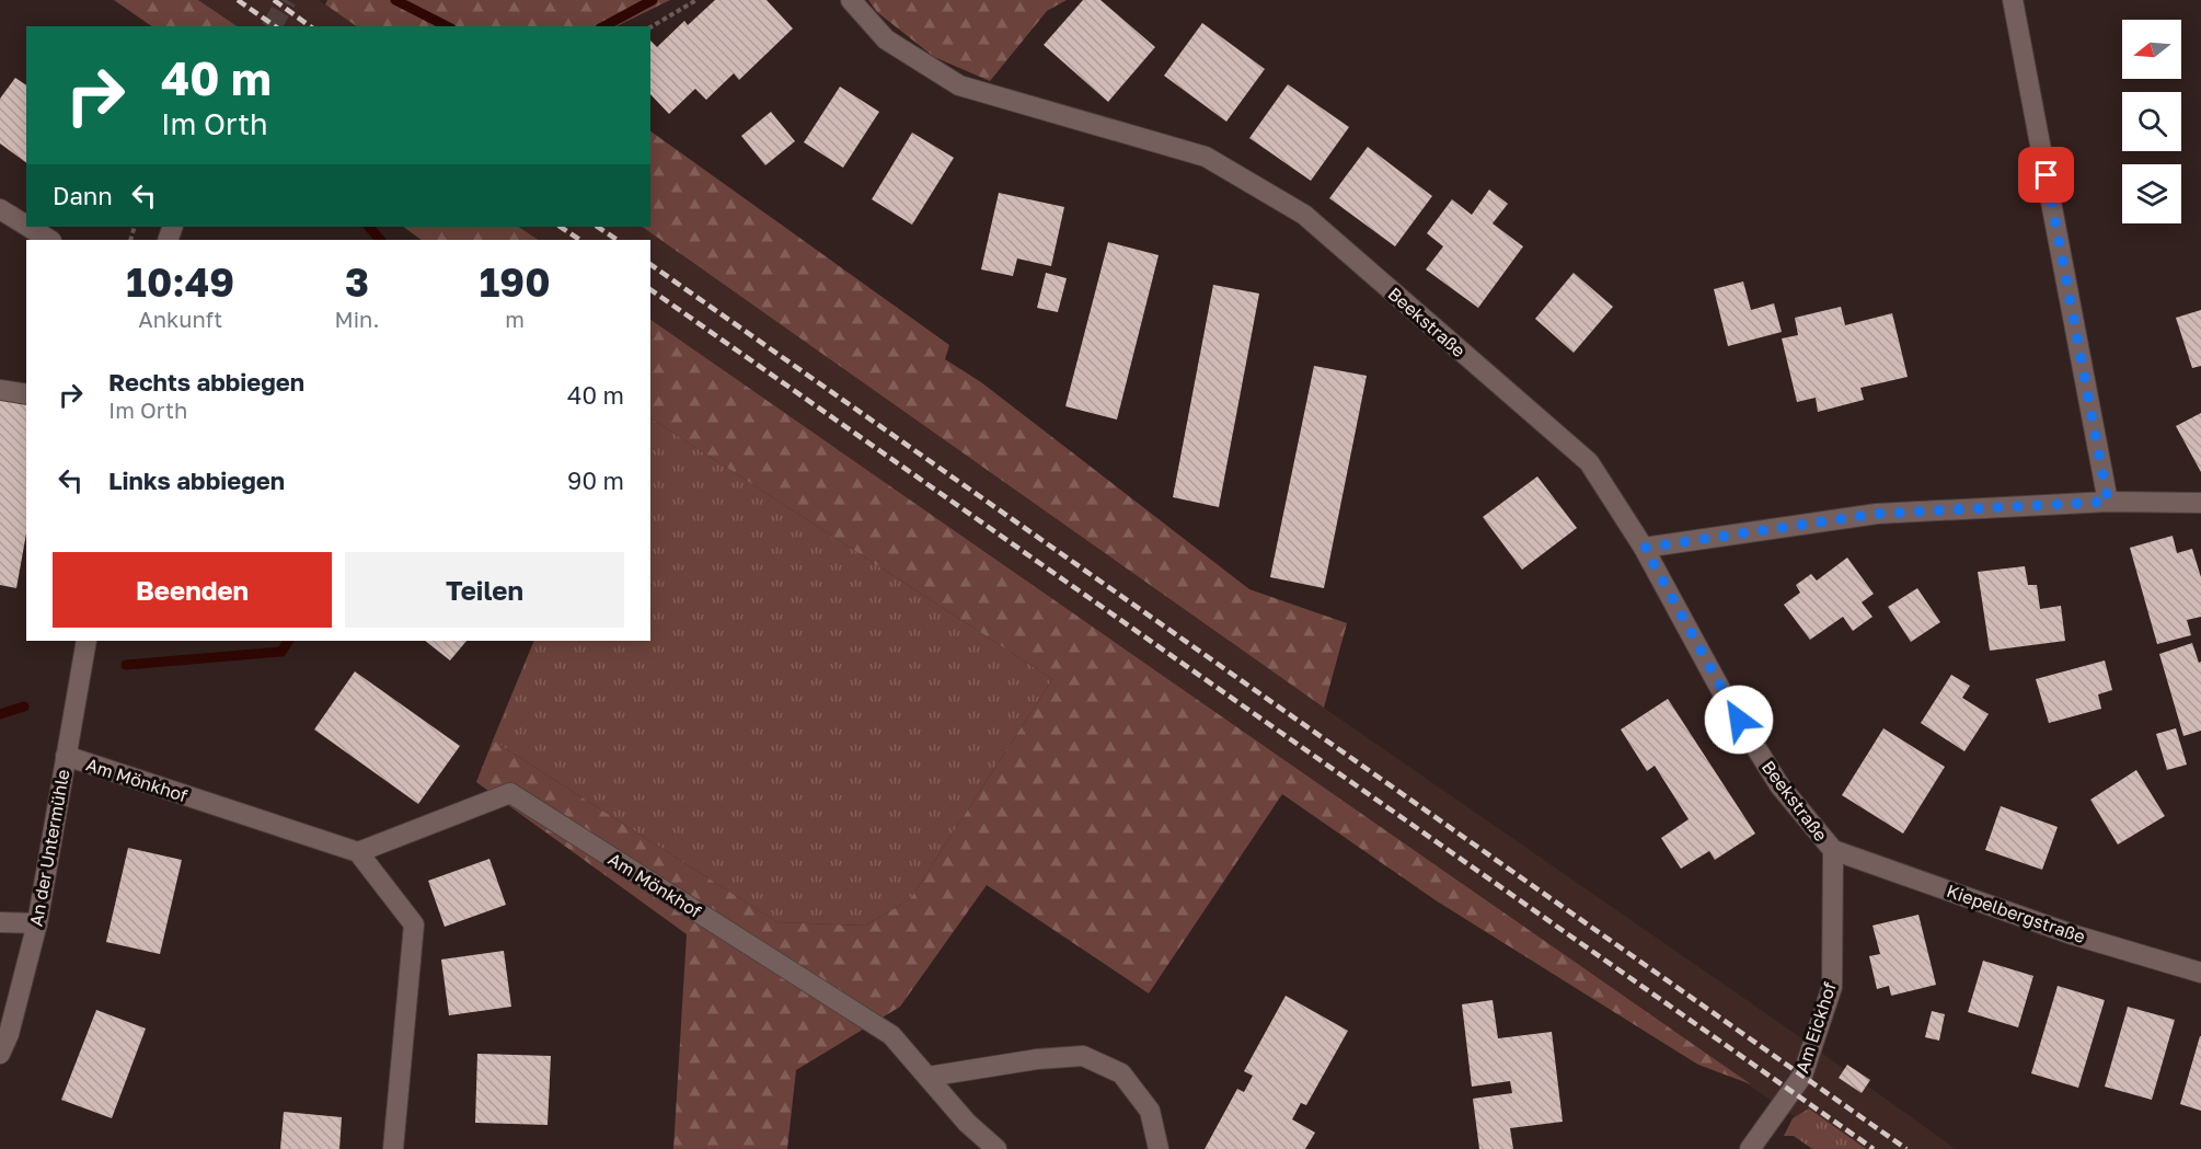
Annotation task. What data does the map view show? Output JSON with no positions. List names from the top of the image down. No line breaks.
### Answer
{"streets":{"street":["Beekstraße","Am Mönkhof","An der Untermühle","Kiepelbergstraße","Am Eickhof"]},"crossings":[["Beekstraße","Kiepelbergstraße"],["Beekstraße","Am Eickhof"],["Am Mönkhof","An der Untermühle"],["Kiepelbergstraße","Am Eickhof"]],"north":"left","page":{"turn":["40 m","Im Orth"],"then":"Dann","eta":["10:49","Ankunft","3","Min.","190","m"],"list":[{"name":"Rechts abbiegen","note":"Im Orth","value":"40 m"},{"name":"Links abbiegen","value":"90 m"}],"buttons":["Beenden","Teilen"]}}
